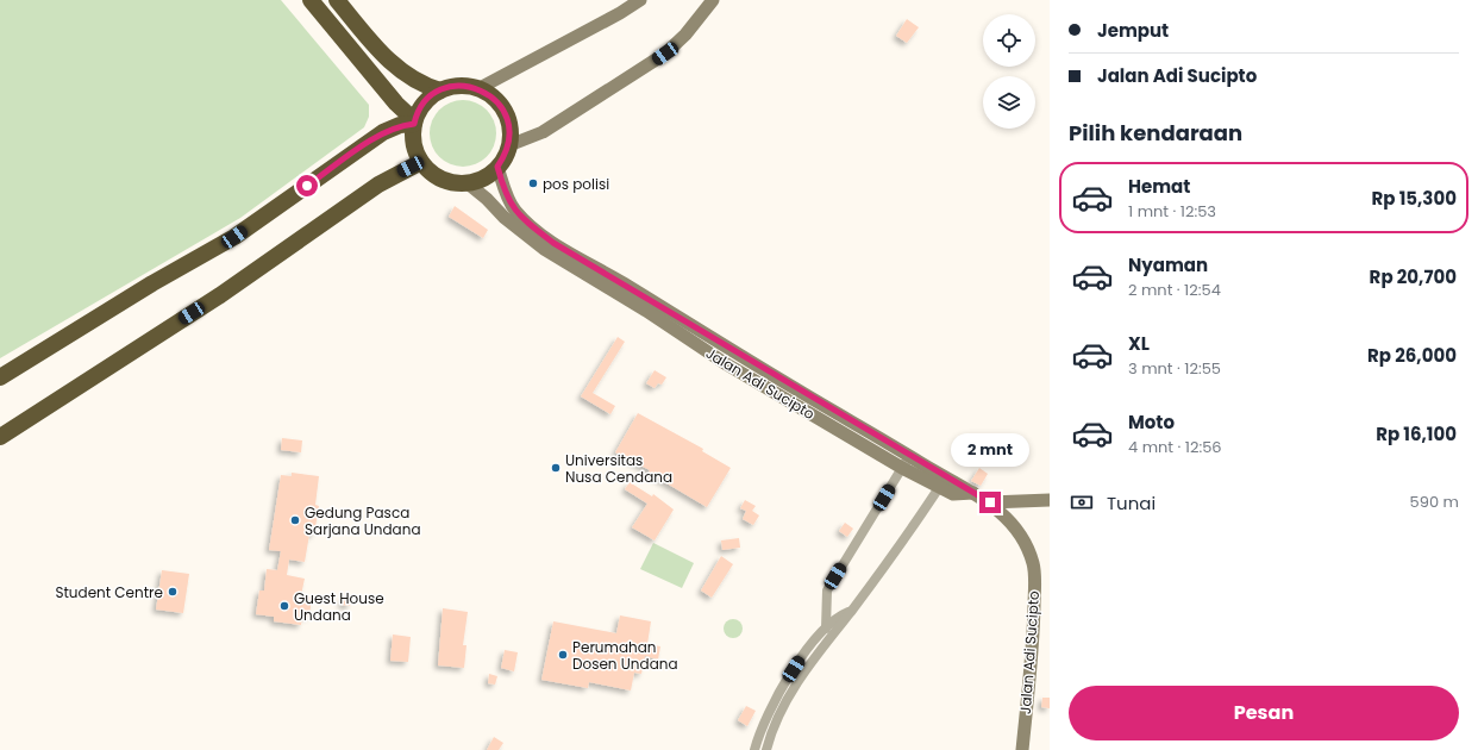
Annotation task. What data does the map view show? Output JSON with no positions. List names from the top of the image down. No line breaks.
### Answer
{"streets":{"main road":["Jalan Adi Sucipto"]},"places":["pos polisi","Universitas Nusa Cendana","Gedung Pasca Sarjana Undana","Student Centre","Guest House Undana","Perumahan Dosen Undana"],"page":{"banner":["Jemput","Jalan Adi Sucipto"],"heading":"Pilih kendaraan","list":[{"name":"Hemat","note":"1 mnt · 12:53","value":"Rp 15,300"},{"name":"Nyaman","note":"2 mnt · 12:54","value":"Rp 20,700"},{"name":"XL","note":"3 mnt · 12:55","value":"Rp 26,000"},{"name":"Moto","note":"4 mnt · 12:56","value":"Rp 16,100"}],"bubble":"2 mnt","pay":["Tunai","590 m"],"buttons":"Pesan"}}
